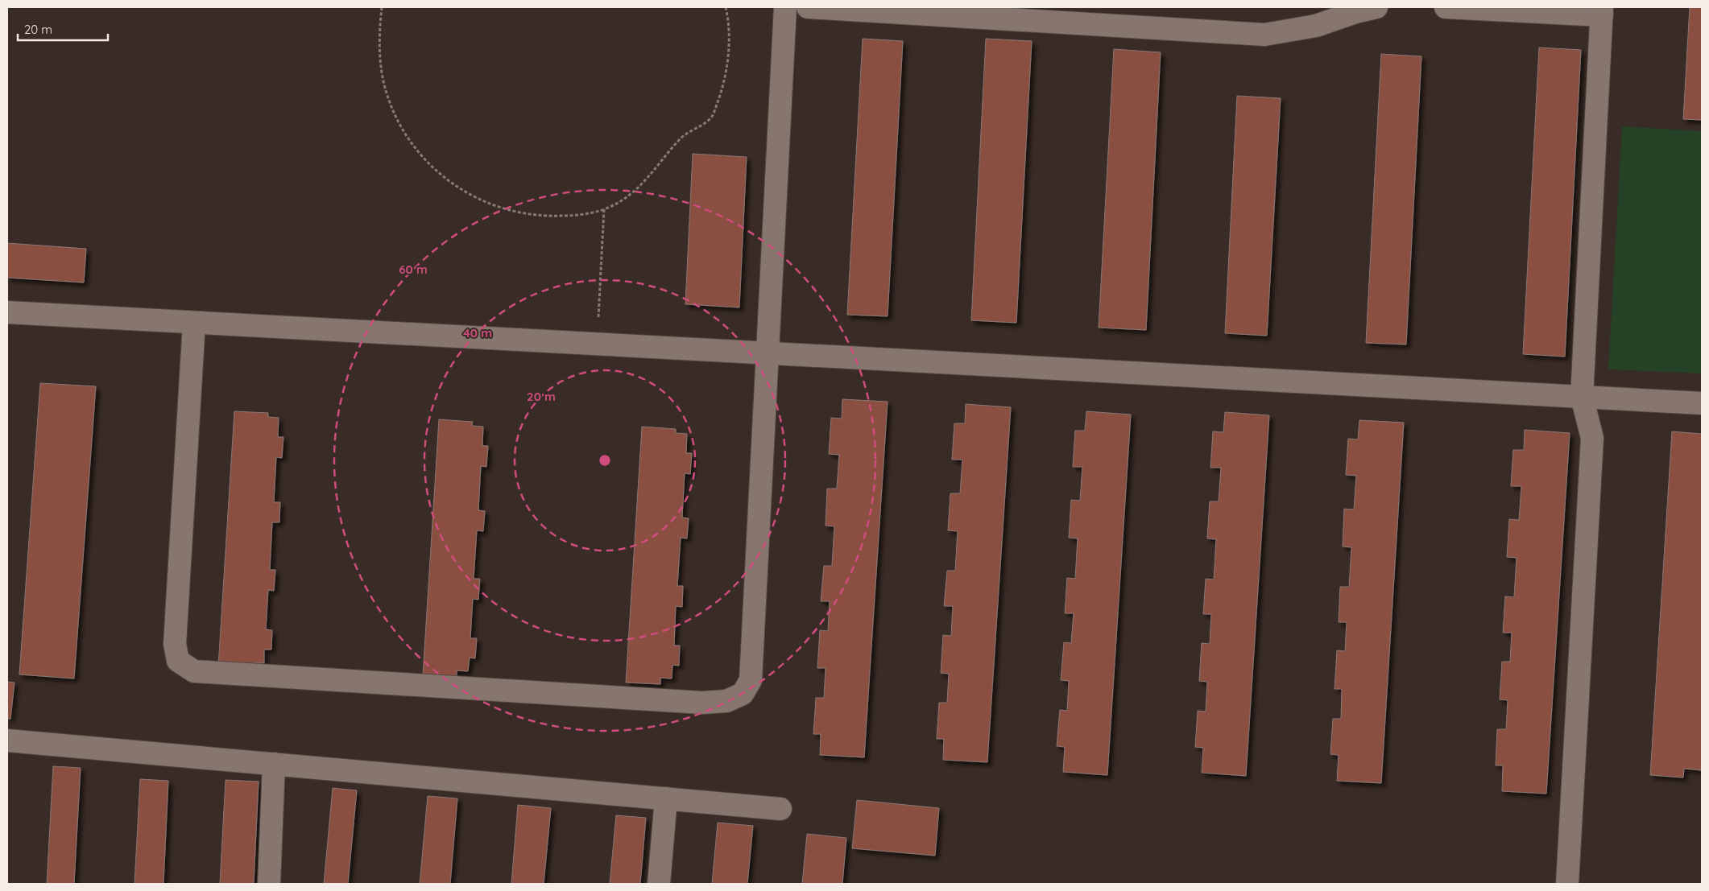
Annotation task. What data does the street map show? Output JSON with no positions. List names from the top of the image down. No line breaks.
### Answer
{"scale_bar":"20 m","rings":["60 m","40 m","20 m"]}
